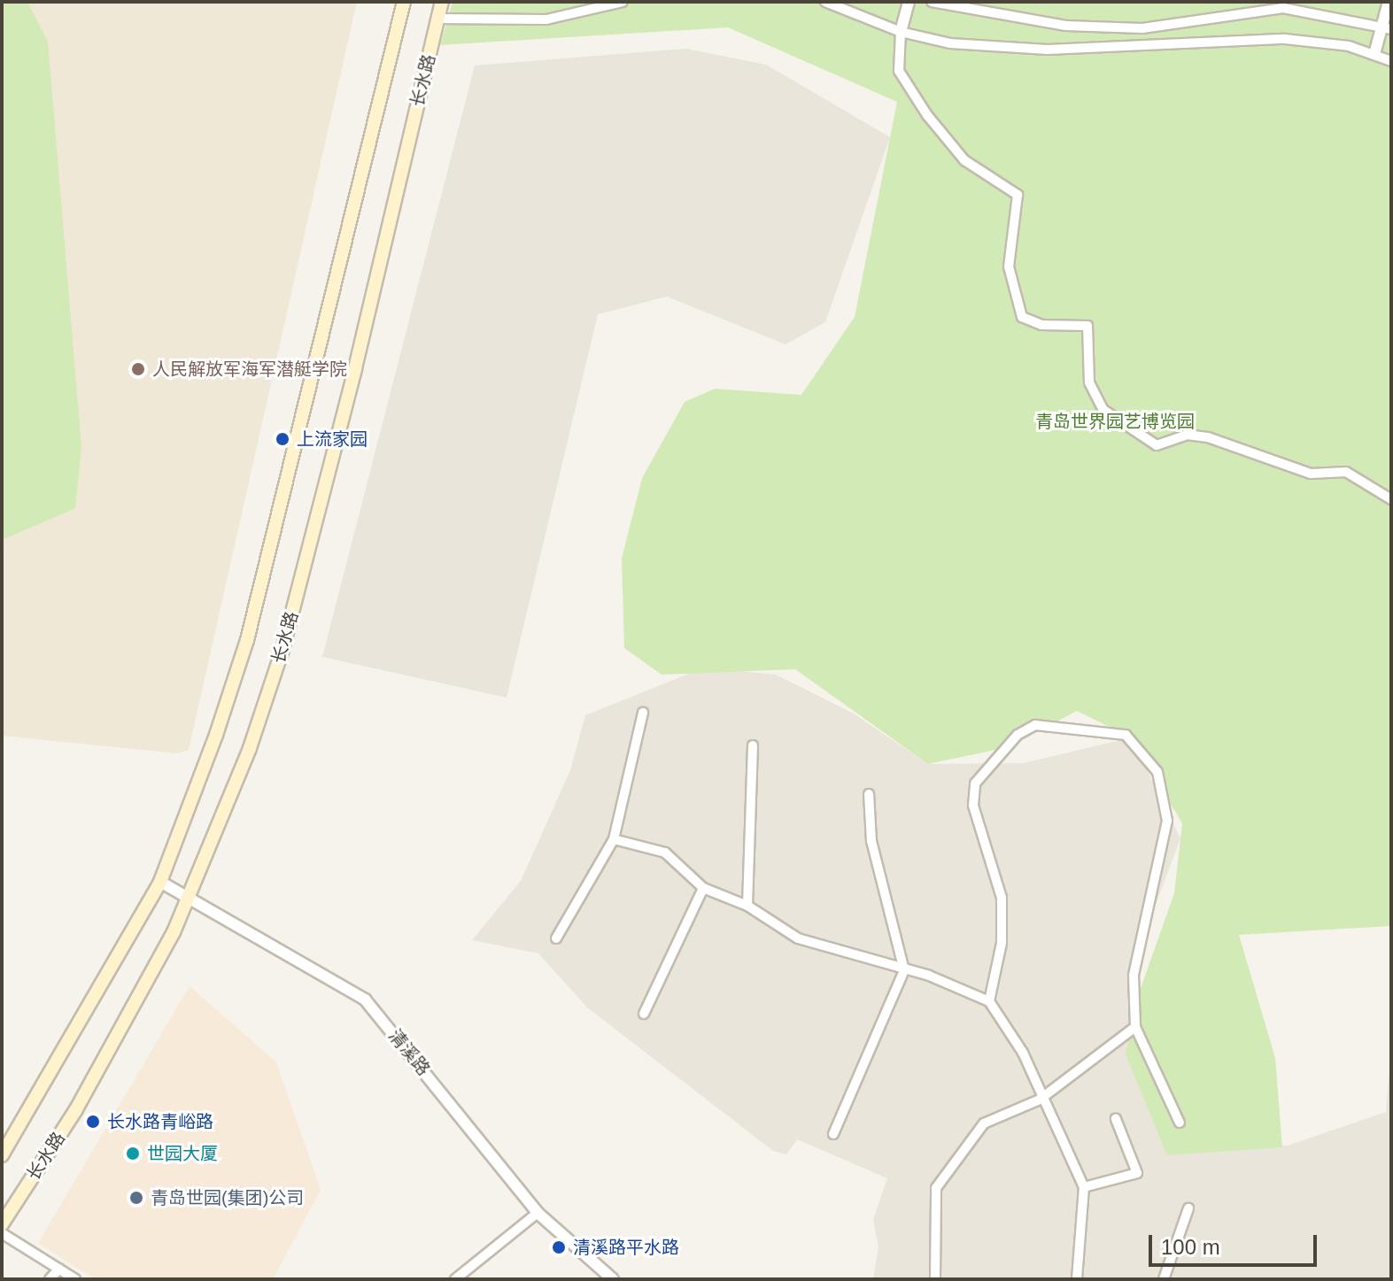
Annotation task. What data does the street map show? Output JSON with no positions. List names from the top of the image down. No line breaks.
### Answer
{"streets":{"main road":["长水路"],"street":["清溪路"]},"crossings":[["长水路","清溪路"]],"parks":["青岛世界园艺博览园"],"places":["人民解放军海军潜艇学院","上流家园","长水路青峪路","世园大厦","青岛世园(集团)公司","清溪路平水路"],"scale_bar":"100 m"}
